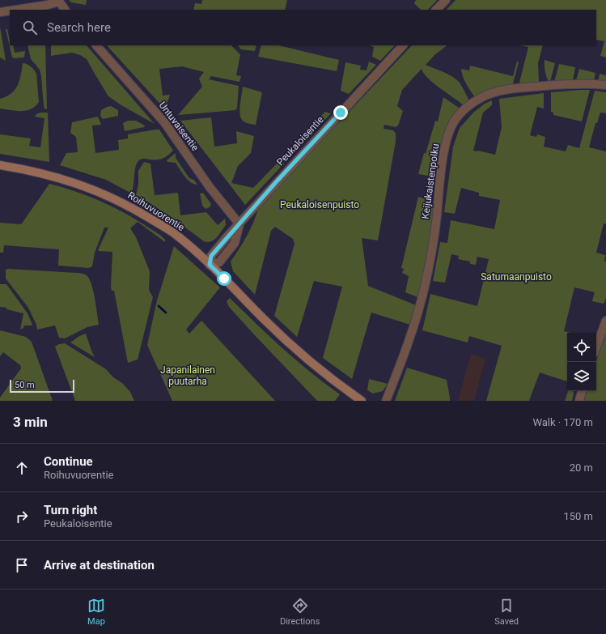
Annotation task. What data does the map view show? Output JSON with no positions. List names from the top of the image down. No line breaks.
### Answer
{"streets":{"main road":["Roihuvuorentie"],"street":["Untuvaisentie","Peukaloisentie","Keijukaistenpolku"]},"crossings":[["Untuvaisentie","Peukaloisentie"],["Peukaloisentie","Roihuvuorentie"]],"parks":["Peukaloisenpuisto","Satumaanpuisto","Japanilainen puutarha"],"scale_bar":"50 m","page":{"search":"Search here","scale":"50 m","heading":["3 min","Walk · 170 m"],"list":[["Continue","Roihuvuorentie","20 m"],["Turn right","Peukaloisentie","150 m"],"Arrive at destination"],"nav":["Map","Directions","Saved"]}}
